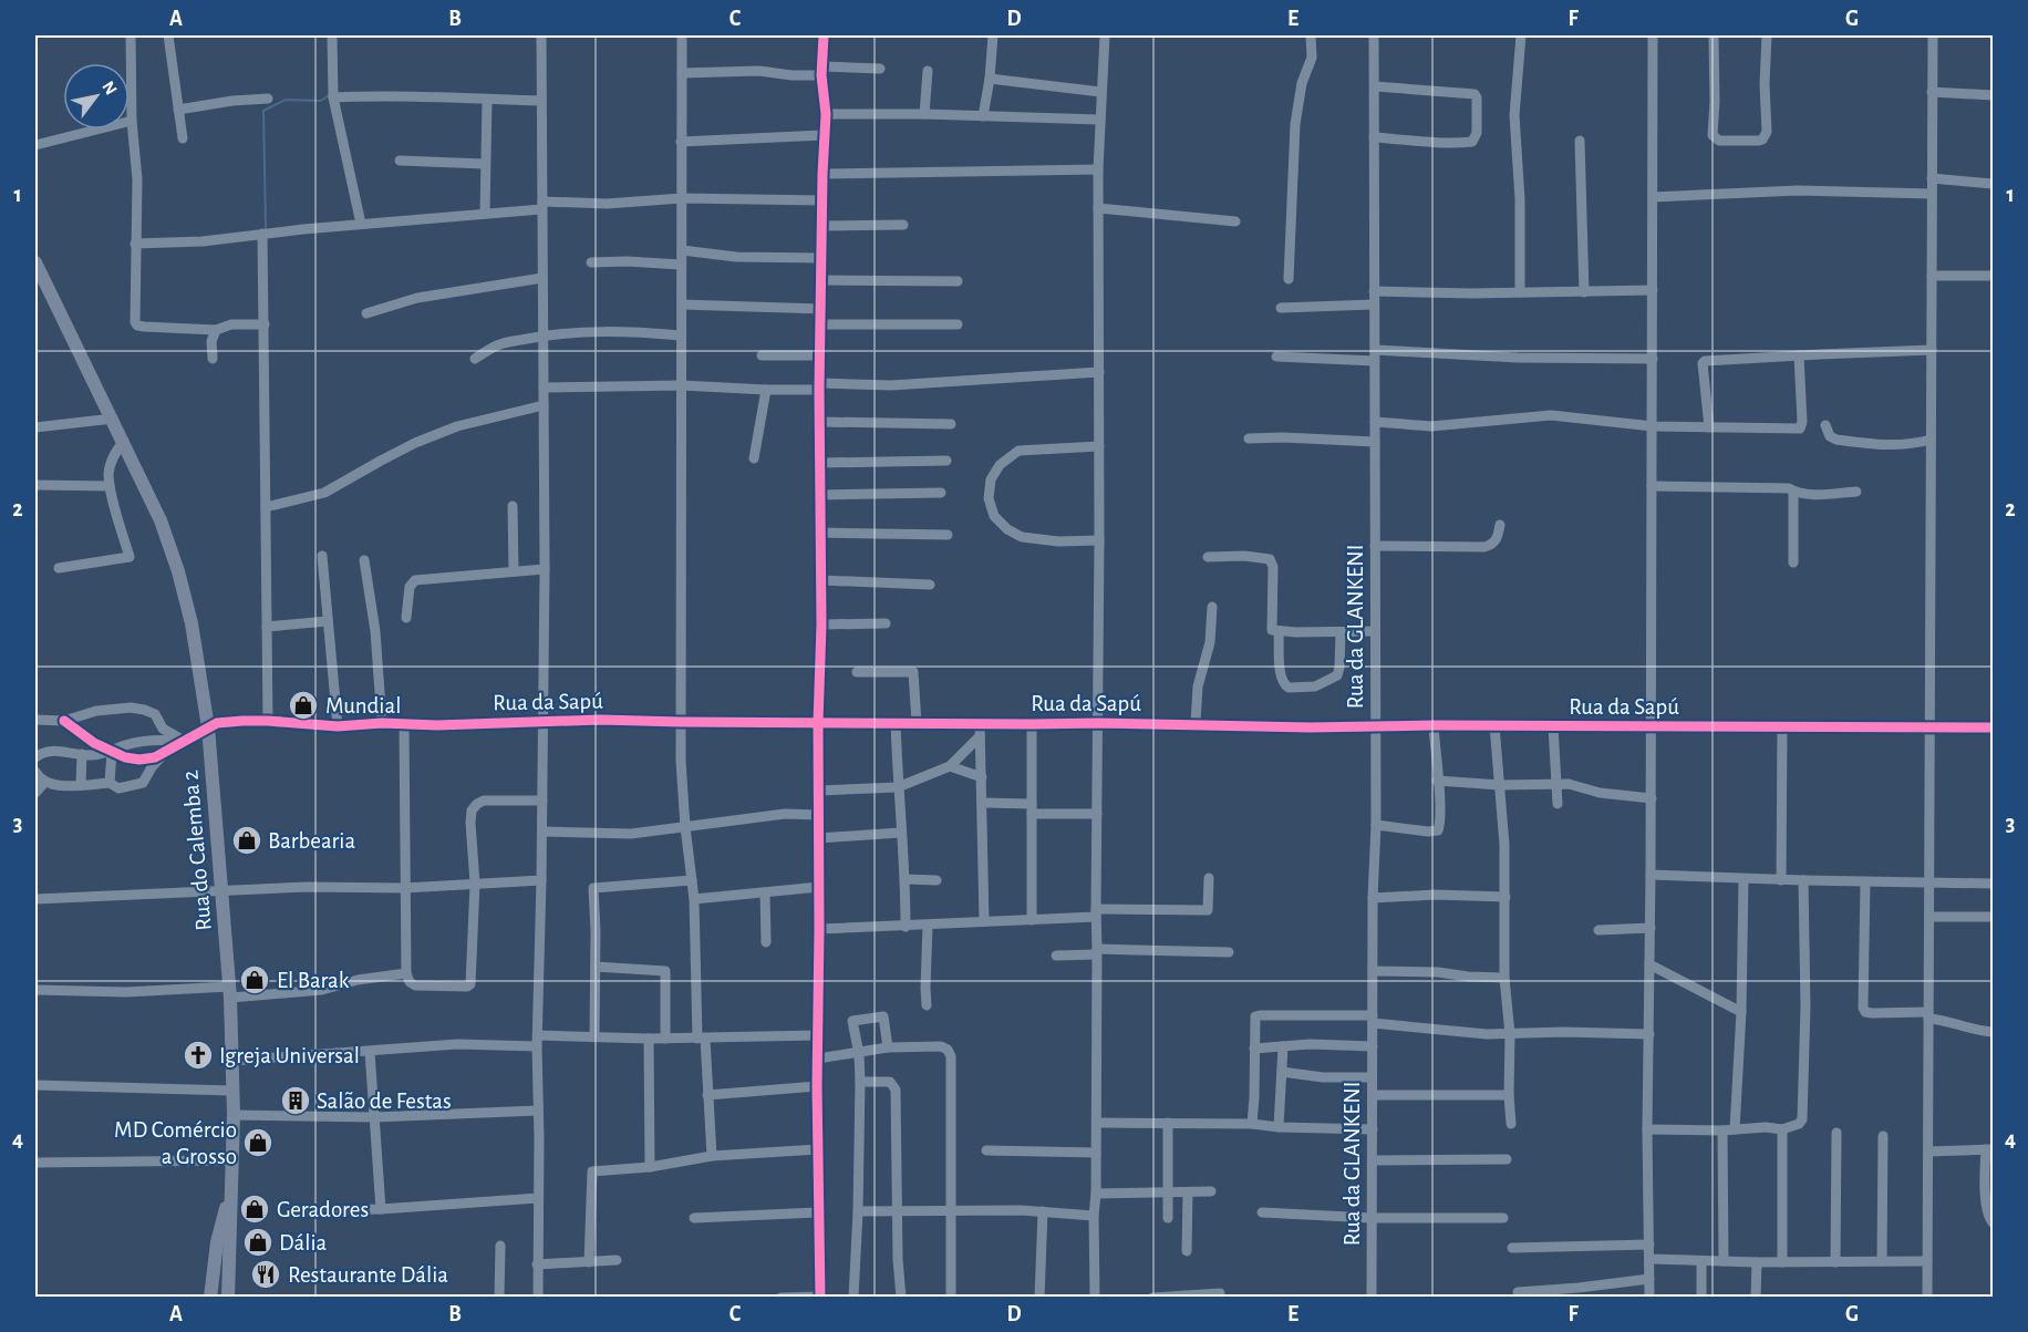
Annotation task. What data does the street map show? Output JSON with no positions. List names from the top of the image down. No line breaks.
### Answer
{"streets":{"main road":["Rua do Calemba 2"],"street":["Rua da GLANKENI","Rua da Sapú"]},"crossings":[["Rua da GLANKENI","Rua da Sapú"],["Rua da Sapú","Rua do Calemba 2"]],"places":{"shop":["Mundial","Barbearia","El Barak","MD Comércio a Grosso","Geradores","Dália"],"church":["Igreja Universal"],"building":["Salão de Festas"],"restaurant":["Restaurante Dália"]},"north":"top right","grid":{"columns":["A","B","C","D","E","F","G"],"rows":["1","2","3","4"]}}
